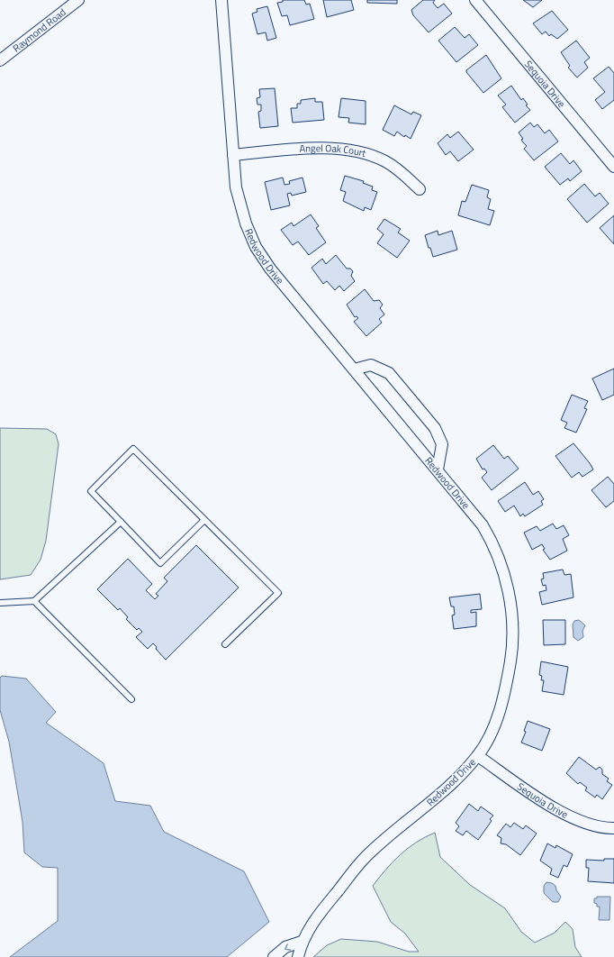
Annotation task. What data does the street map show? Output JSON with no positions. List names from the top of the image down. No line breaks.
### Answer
{"streets":{"street":["Raymond Road","Sequoia Drive","Angel Oak Court","Redwood Drive"]},"crossings":[["Sequoia Drive","Redwood Drive"],["Angel Oak Court","Redwood Drive"]]}
